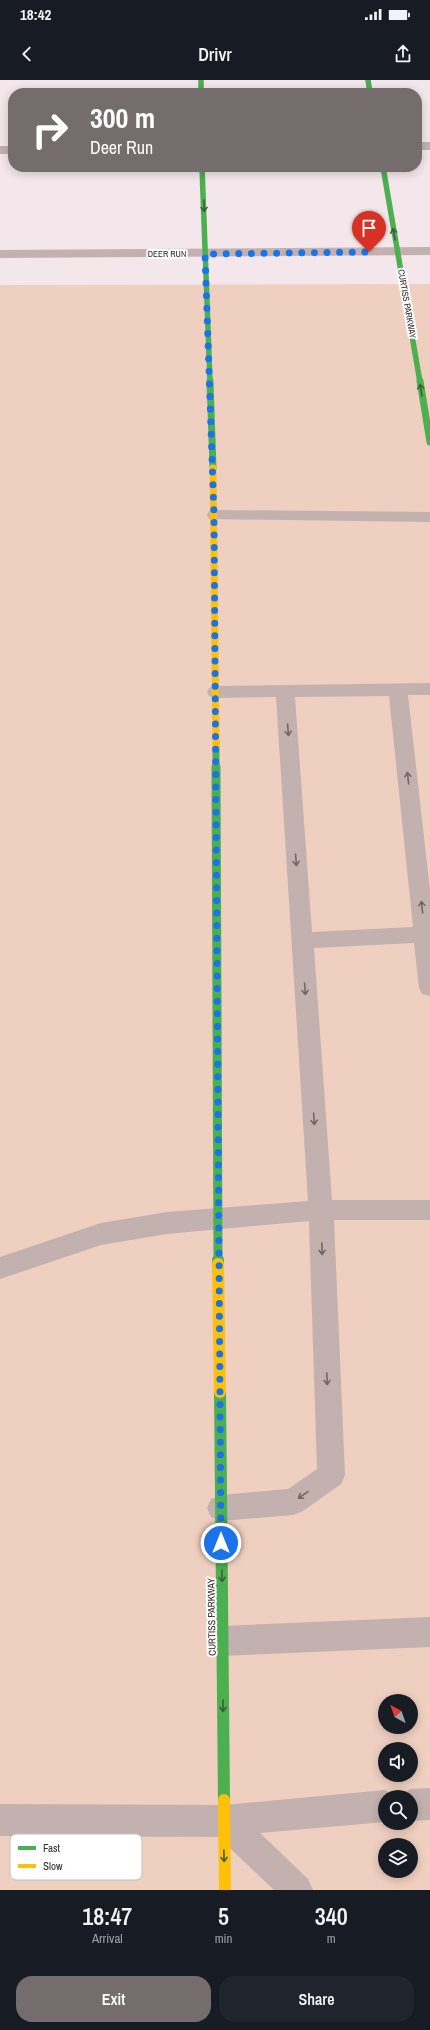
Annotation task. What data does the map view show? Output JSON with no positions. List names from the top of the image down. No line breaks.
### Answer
{"streets":{"main road":["CURTISS PARKWAY"],"street":["DEER RUN"]},"crossings":[["DEER RUN","CURTISS PARKWAY"]],"legend":["Fast","Slow"],"north":"top left","page":{"status":"18:42","header":"Drivr","turn":["300 m","Deer Run"],"eta":["18:47","Arrival","5","min","340","m"],"buttons":["Exit","Share"]}}
